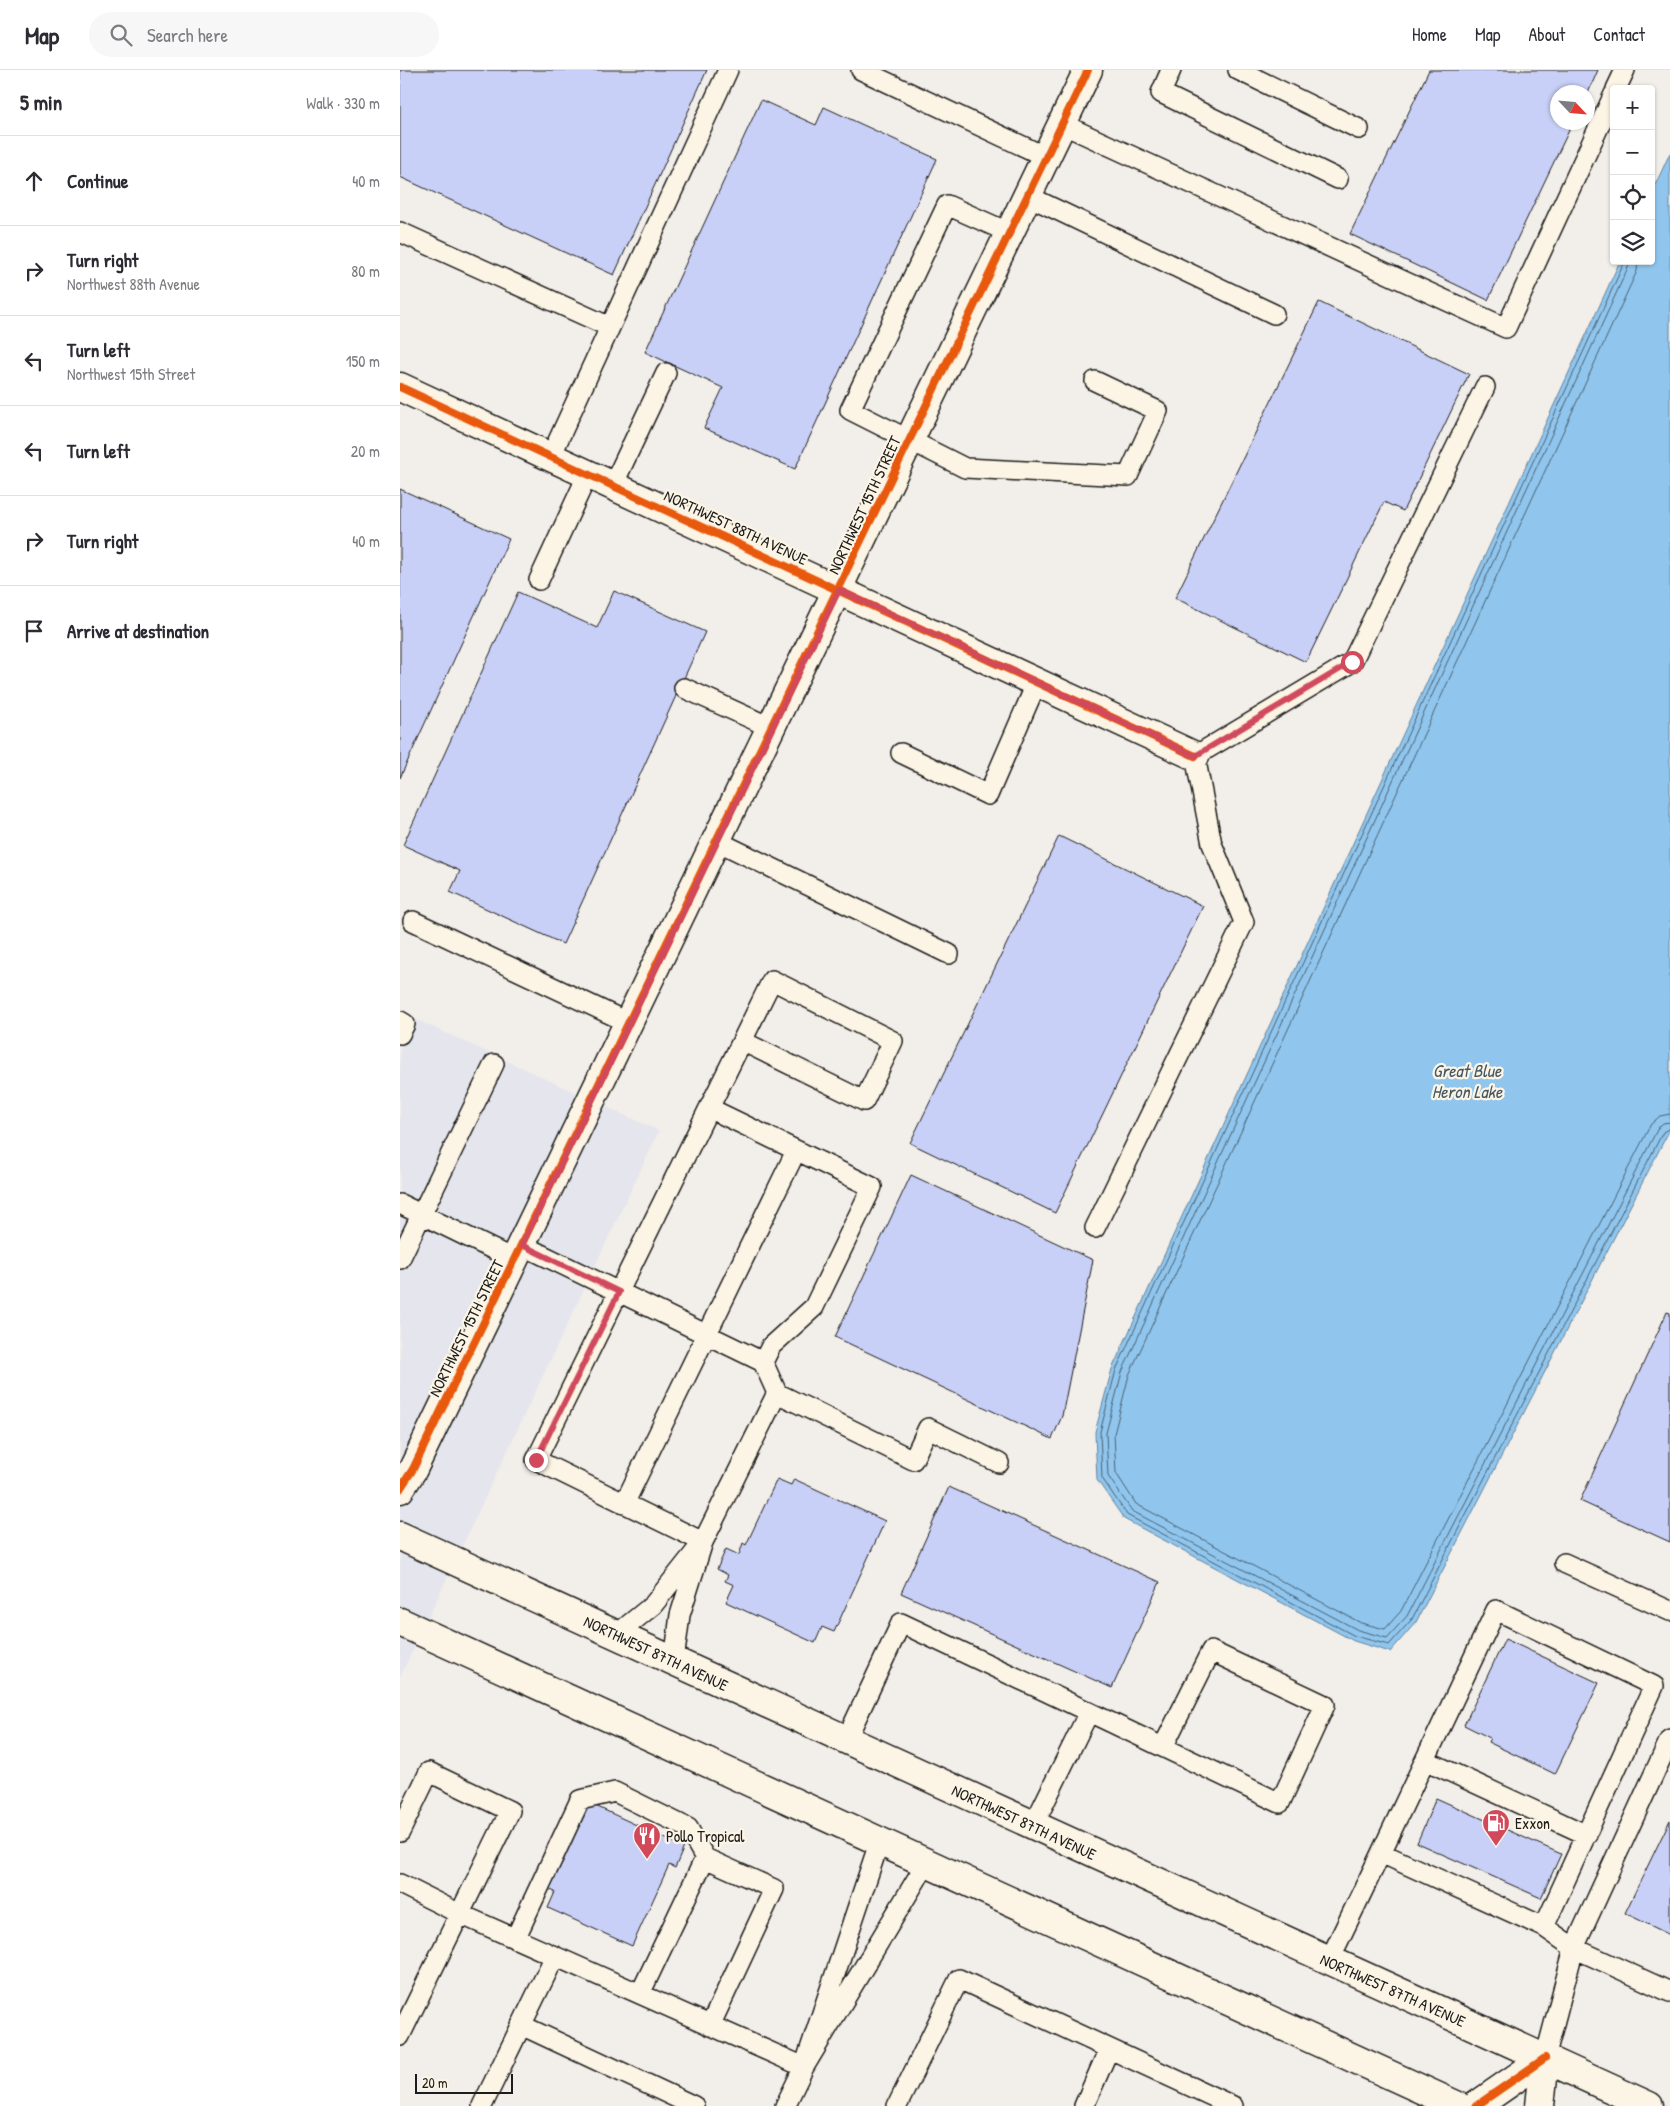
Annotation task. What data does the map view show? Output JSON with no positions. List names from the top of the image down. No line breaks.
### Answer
{"streets":{"street":["NORTHWEST 15TH STREET","NORTHWEST 88TH AVENUE","NORTHWEST 87TH AVENUE"]},"crossings":[["NORTHWEST 15TH STREET","NORTHWEST 88TH AVENUE"]],"water":["Great Blue Heron Lake"],"places":{"fuel station":["Exxon"],"restaurant":["Pollo Tropical"]},"scale_bar":"20 m","north":"bottom right","page":{"header":"Map","search":"Search here","nav":["Home","Map","About","Contact"],"heading":["5 min","Walk · 330 m"],"map_buttons":["+","−"],"list":[["Continue","40 m"],["Turn right","Northwest 88th Avenue","80 m"],["Turn left","Northwest 15th Street","150 m"],["Turn left","20 m"],["Turn right","40 m"],"Arrive at destination"],"scale":"20 m"}}
